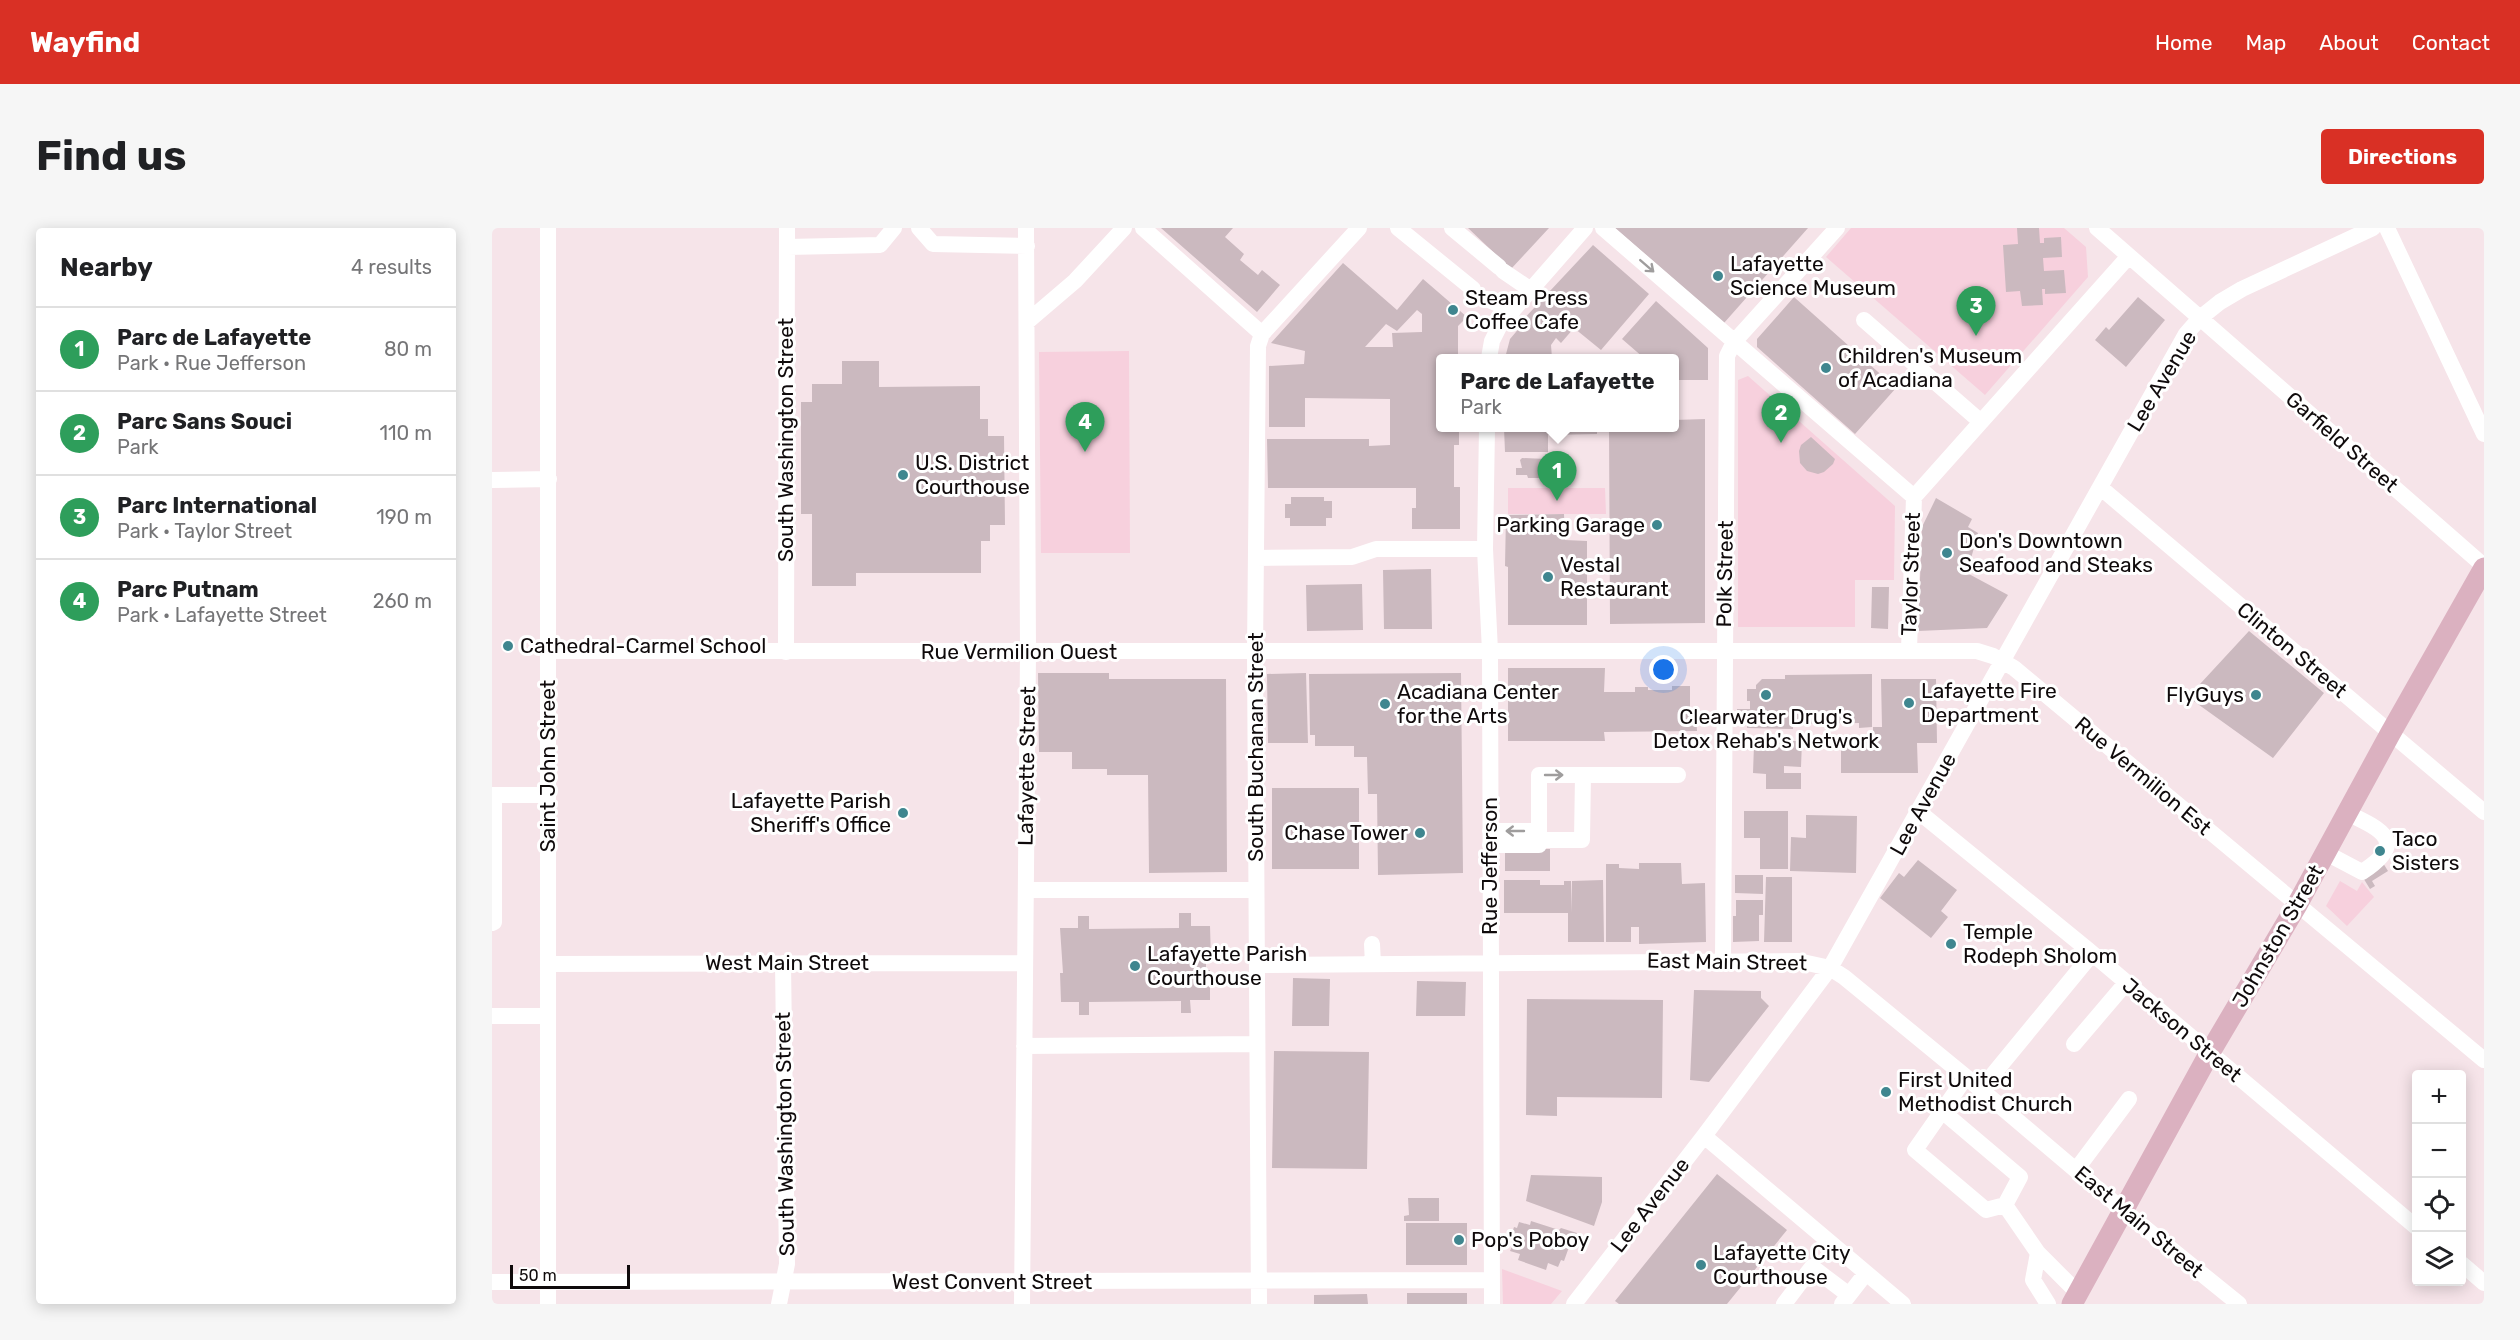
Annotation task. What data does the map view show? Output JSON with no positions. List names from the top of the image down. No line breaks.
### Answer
{"streets":{"main road":["Johnston Street"],"street":["Lee Avenue","South Washington Street","Garfield Street","Polk Street","Taylor Street","Clinton Street","Rue Vermilion Ouest","South Buchanan Street","Saint John Street","Lafayette Street","Rue Vermilion Est","Rue Jefferson","East Main Street","West Main Street","Jackson Street","West Convent Street"]},"crossings":[["Lee Avenue","Garfield Street"],["Lee Avenue","Clinton Street"],["Lee Avenue","Rue Vermilion Est"],["Lee Avenue","East Main Street"],["Lee Avenue","Jackson Street"],["South Washington Street","Rue Vermilion Ouest"],["South Washington Street","West Main Street"],["South Washington Street","West Convent Street"],["Garfield Street","Taylor Street"],["Garfield Street","Johnston Street"],["Polk Street","Rue Vermilion Est"],["Polk Street","East Main Street"],["Taylor Street","Rue Vermilion Est"],["Clinton Street","Johnston Street"],["Rue Vermilion Ouest","South Buchanan Street"],["Rue Vermilion Ouest","Saint John Street"],["Rue Vermilion Ouest","Lafayette Street"],["Rue Vermilion Ouest","Rue Vermilion Est"],["Rue Vermilion Ouest","Rue Jefferson"],["South Buchanan Street","East Main Street"],["South Buchanan Street","West Convent Street"],["Saint John Street","West Main Street"],["Saint John Street","West Convent Street"],["Lafayette Street","West Main Street"],["Lafayette Street","West Convent Street"],["Rue Vermilion Est","Rue Jefferson"],["Rue Vermilion Est","Johnston Street"],["Rue Jefferson","East Main Street"],["Rue Jefferson","West Convent Street"],["Johnston Street","East Main Street"],["Johnston Street","Jackson Street"]],"places":["Lafayette Science Museum","Steam Press Coffee Cafe","Children's Museum of Acadiana","U.S. District Courthouse","Parking Garage","Don's Downtown Seafood and Steaks","Vestal Restaurant","Cathedral-Carmel School","Clearwater Drug's Detox Rehab's Network","FlyGuys","Lafayette Fire Department","Acadiana Center for the Arts","Lafayette Parish Sheriff's Office","Chase Tower","Taco Sisters","Temple Rodeph Sholom","Lafayette Parish Courthouse","First United Methodist Church","Pop's Poboy","Lafayette City Courthouse"],"scale_bar":"50 m","page":{"header":"Wayfind","nav":["Home","Map","About","Contact"],"buttons":"Directions","title":"Find us","heading":["Nearby","4 results"],"pins":["3","2","4","1"],"list":[{"mark":"1","name":"Parc de Lafayette","note":"Park · Rue Jefferson","value":"80 m"},{"mark":"2","name":"Parc Sans Souci","note":"Park","value":"110 m"},{"mark":"3","name":"Parc International","note":"Park · Taylor Street","value":"190 m"},{"mark":"4","name":"Parc Putnam","note":"Park · Lafayette Street","value":"260 m"}],"popup":["Parc de Lafayette","Park"],"map_buttons":["+","−"],"scale":"50 m"}}
